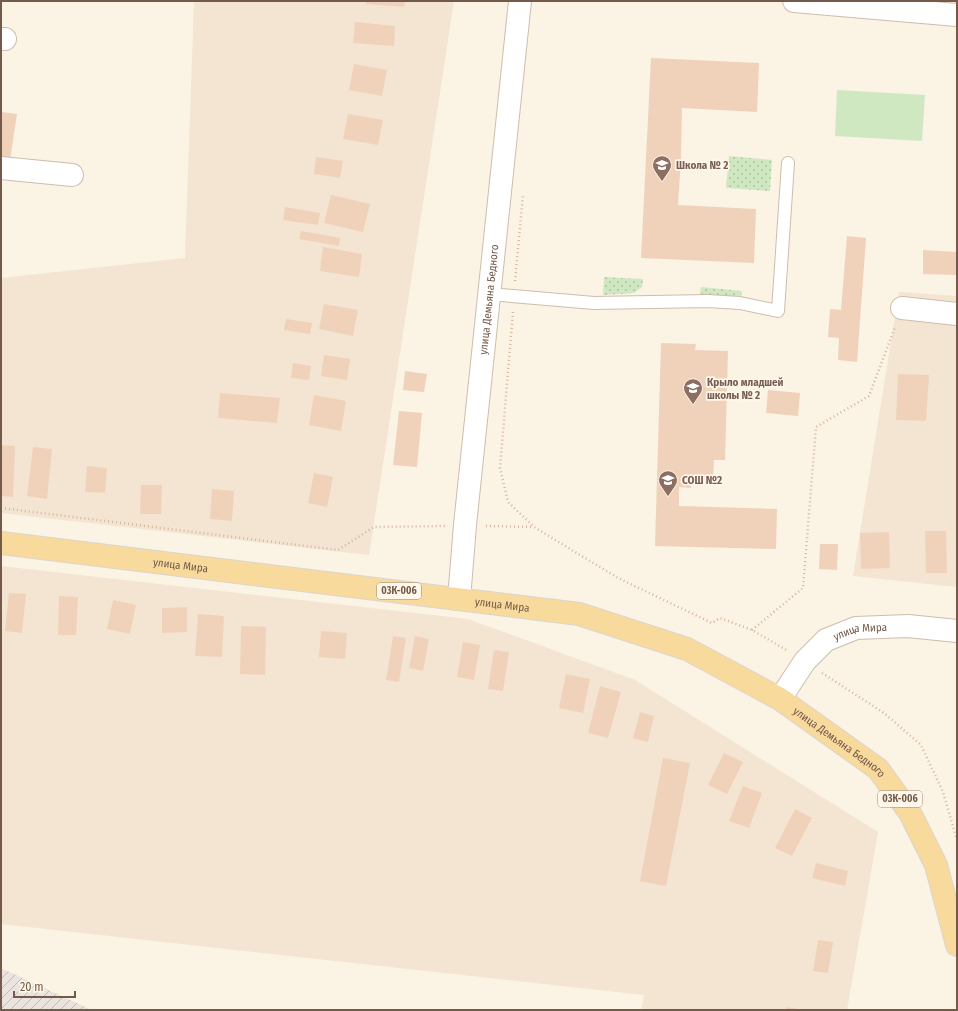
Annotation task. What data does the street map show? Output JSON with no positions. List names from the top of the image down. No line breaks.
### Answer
{"streets":{"main road":["улица Демьяна Бедного","улица Мира","03К-006"]},"crossings":[["улица Демьяна Бедного","улица Мира"]],"places":{"school or university":["Школа № 2","Крыло младшей школы № 2","СОШ №2"]},"scale_bar":"20 m"}
